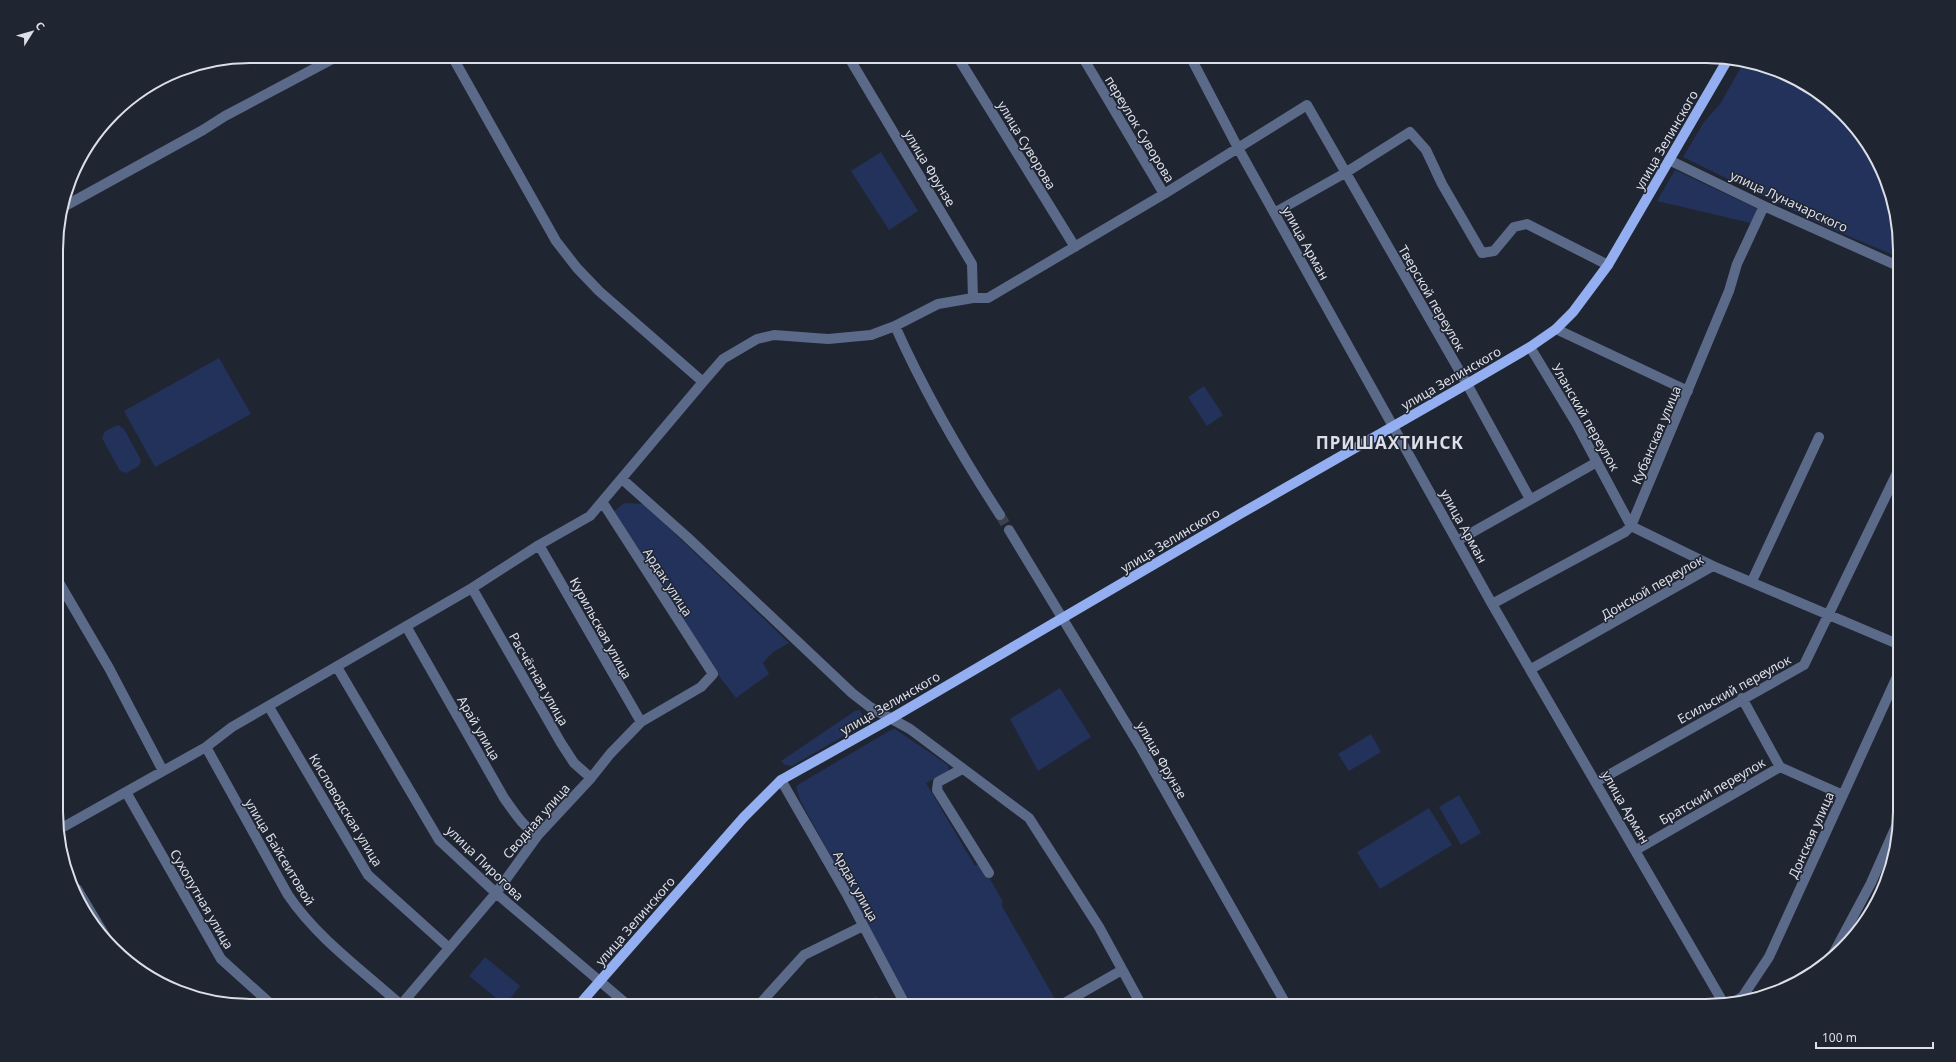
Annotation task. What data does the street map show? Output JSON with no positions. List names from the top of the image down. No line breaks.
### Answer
{"streets":{"main road":["улица Зелинского"],"street":["переулок Суворова","улица Суворова","улица Фрунзе","улица Луначарского","улица Арман","Тверской переулок","Уланский переулок","Кубанская улица","Ардак улица","Донской переулок","Курильская улица","Расчётная улица","Есильский переулок","Арай улица","Братский переулок","Кисловодская улица","Сводная улица","Донская улица","улица Байсеитовой","улица Пирогова","Сухопутная улица"]},"crossings":[["улица Зелинского","улица Фрунзе"],["улица Зелинского","улица Луначарского"],["улица Зелинского","улица Арман"],["улица Зелинского","Тверской переулок"],["улица Зелинского","Уланский переулок"],["улица Зелинского","Ардак улица"],["улица Зелинского","улица Пирогова"],["улица Луначарского","Кубанская улица"],["улица Арман","Тверской переулок"],["улица Арман","Донской переулок"],["улица Арман","Есильский переулок"],["улица Арман","Братский переулок"],["Уланский переулок","Кубанская улица"],["Ардак улица","Сводная улица"],["Донской переулок","Есильский переулок"],["Курильская улица","Сводная улица"],["Расчётная улица","Сводная улица"],["Есильский переулок","Братский переулок"],["Арай улица","Сводная улица"],["Братский переулок","Донская улица"],["Кисловодская улица","Сводная улица"],["Сводная улица","улица Пирогова"]],"districts":["ПРИШАХТИНСК"],"scale_bar":"100 m","north":"top right"}
